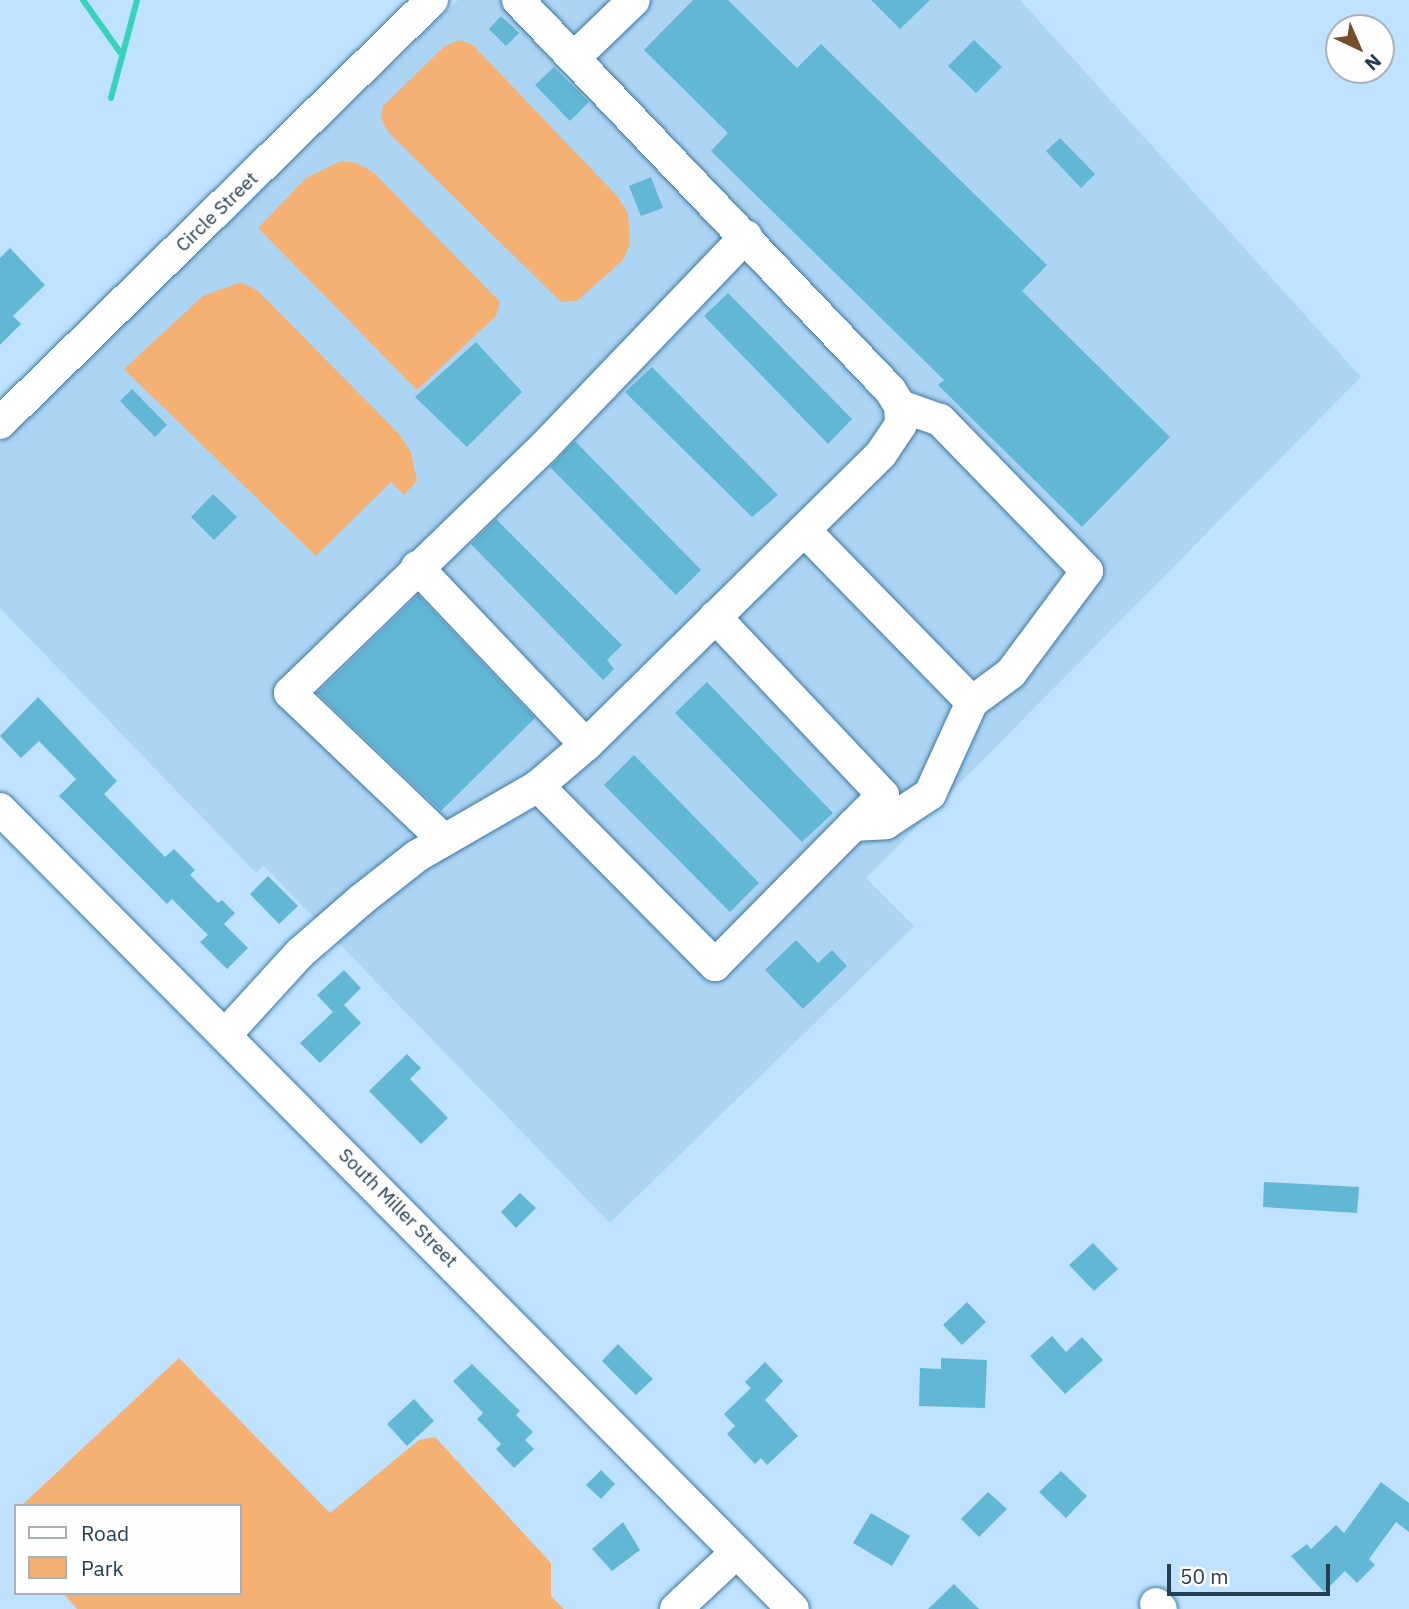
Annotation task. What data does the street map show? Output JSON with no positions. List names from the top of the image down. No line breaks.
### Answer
{"streets":{"street":["Circle Street","South Miller Street"]},"legend":["Road","Park"],"scale_bar":"50 m","north":"bottom right"}
